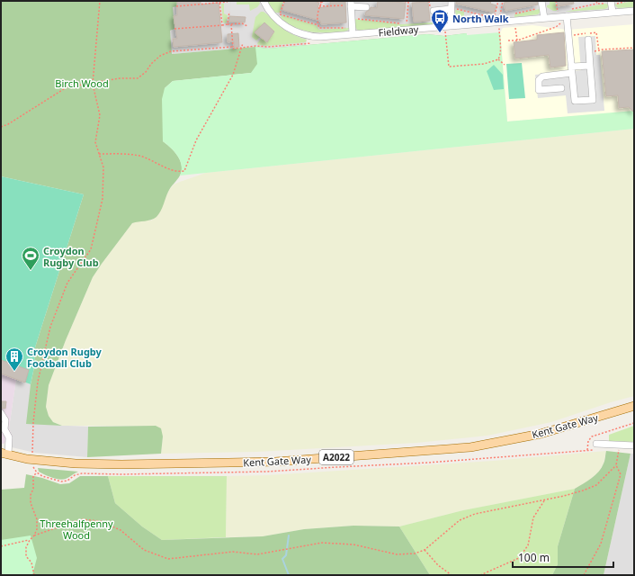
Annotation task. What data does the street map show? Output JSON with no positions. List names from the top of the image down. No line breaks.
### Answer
{"streets":{"main road":["Kent Gate Way","A2022"],"street":["Fieldway"]},"parks":["Birch Wood","Threehalfpenny Wood"],"places":{"bus stop":["North Walk"],"sports":["Croydon Rugby Club"],"building":["Croydon Rugby Football Club"]},"scale_bar":"100 m"}
